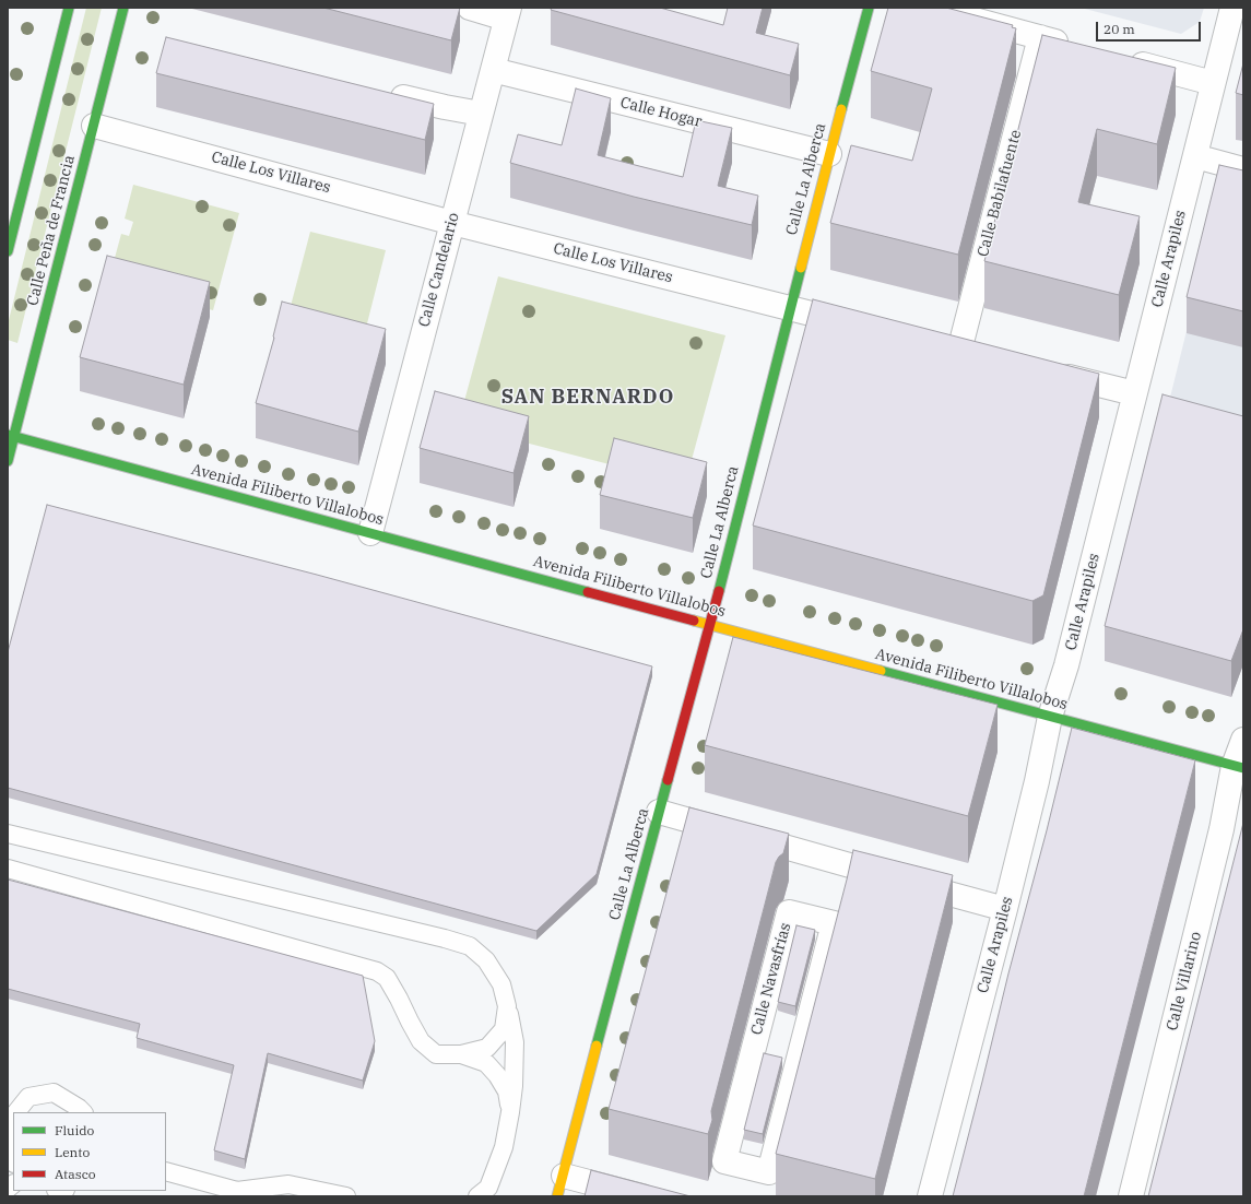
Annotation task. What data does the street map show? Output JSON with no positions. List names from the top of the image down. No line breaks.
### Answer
{"streets":{"main road":["Calle La Alberca","Calle Peña de Francia","Avenida Filiberto Villalobos"],"street":["Calle Hogar","Calle Los Villares","Calle Babilafuente","Calle Arapiles","Calle Candelario","Calle Navasfrías","Calle Villarino"]},"crossings":[["Calle Hogar","Calle La Alberca"],["Calle Hogar","Calle Candelario"],["Calle Los Villares","Calle La Alberca"],["Calle Los Villares","Calle Peña de Francia"],["Calle Los Villares","Calle Candelario"],["Calle La Alberca","Avenida Filiberto Villalobos"],["Calle Peña de Francia","Avenida Filiberto Villalobos"],["Calle Arapiles","Avenida Filiberto Villalobos"],["Calle Candelario","Avenida Filiberto Villalobos"],["Avenida Filiberto Villalobos","Calle Villarino"]],"districts":["SAN BERNARDO"],"legend":["Fluido","Lento","Atasco"],"scale_bar":"20 m"}
